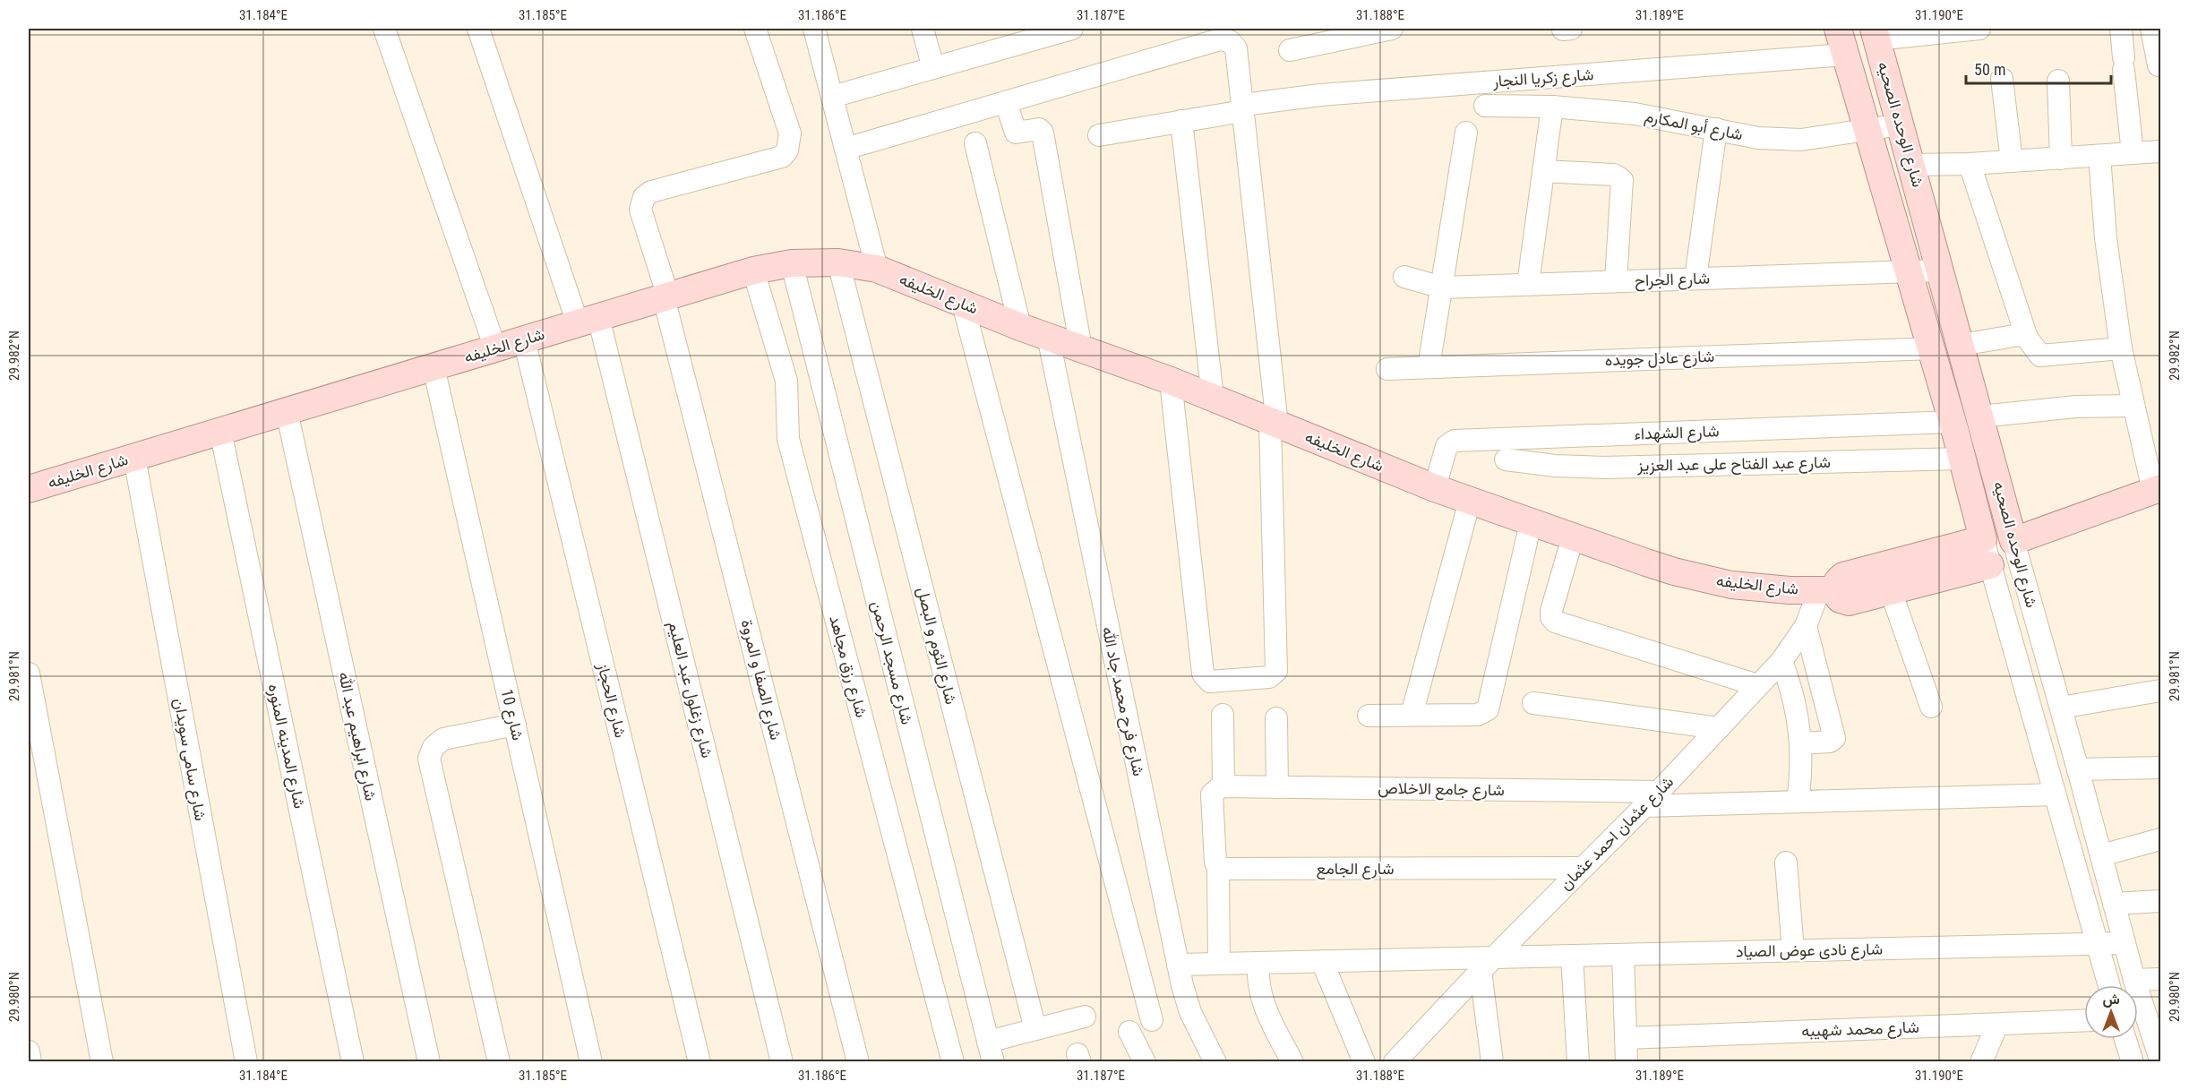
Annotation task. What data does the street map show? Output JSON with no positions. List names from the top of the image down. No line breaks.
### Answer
{"streets":{"main road":["شارع الوحده الصحيه","شارع الخليفه"],"street":["شارع زكريا النجار","شارع أبو المكارم","شارع الجراح","شارع عادل جويده","شارع الشهداء","شارع عبد الفتاح على عبد العزيز","شارع الثوم و البصل","شارع مسجد الرحمن","شارع رزق مجاهد","شارع الصفا و المروة","شارع زغلول عبد العليم","شارع الحجاز","شارع فرح محمد جاد الله","شارع 10","شارع ابراهيم عبد الله","شارع المدينه المنوره","شارع سامى سويدان","شارع جامع الاخلاص","شارع عثمان احمد عثمان","شارع الجامع","شارع نادى عوض الصياد","شارع محمد شهيبه"]},"crossings":[["شارع زكريا النجار","شارع الوحده الصحيه"],["شارع الوحده الصحيه","شارع أبو المكارم"],["شارع الوحده الصحيه","شارع الجراح"],["شارع الوحده الصحيه","شارع الخليفه"],["شارع الوحده الصحيه","شارع عادل جويده"],["شارع الوحده الصحيه","شارع الشهداء"],["شارع الوحده الصحيه","شارع عبد الفتاح على عبد العزيز"],["شارع الوحده الصحيه","شارع جامع الاخلاص"],["شارع الوحده الصحيه","شارع نادى عوض الصياد"],["شارع الخليفه","شارع الشهداء"],["شارع الخليفه","شارع الثوم و البصل"],["شارع الخليفه","شارع مسجد الرحمن"],["شارع الخليفه","شارع رزق مجاهد"],["شارع الخليفه","شارع الصفا و المروة"],["شارع الخليفه","شارع زغلول عبد العليم"],["شارع الخليفه","شارع الحجاز"],["شارع الخليفه","شارع فرح محمد جاد الله"],["شارع الخليفه","شارع 10"],["شارع الخليفه","شارع ابراهيم عبد الله"],["شارع الخليفه","شارع المدينه المنوره"],["شارع الخليفه","شارع سامى سويدان"],["شارع الخليفه","شارع عثمان احمد عثمان"],["شارع فرح محمد جاد الله","شارع نادى عوض الصياد"],["شارع جامع الاخلاص","شارع عثمان احمد عثمان"],["شارع عثمان احمد عثمان","شارع الجامع"],["شارع عثمان احمد عثمان","شارع نادى عوض الصياد"]],"scale_bar":"50 m","north":"top","coordinates":["31.184°E","31.185°E","31.186°E","31.187°E","31.188°E","31.189°E","31.190°E","29.982°N","29.981°N","29.980°N"]}
